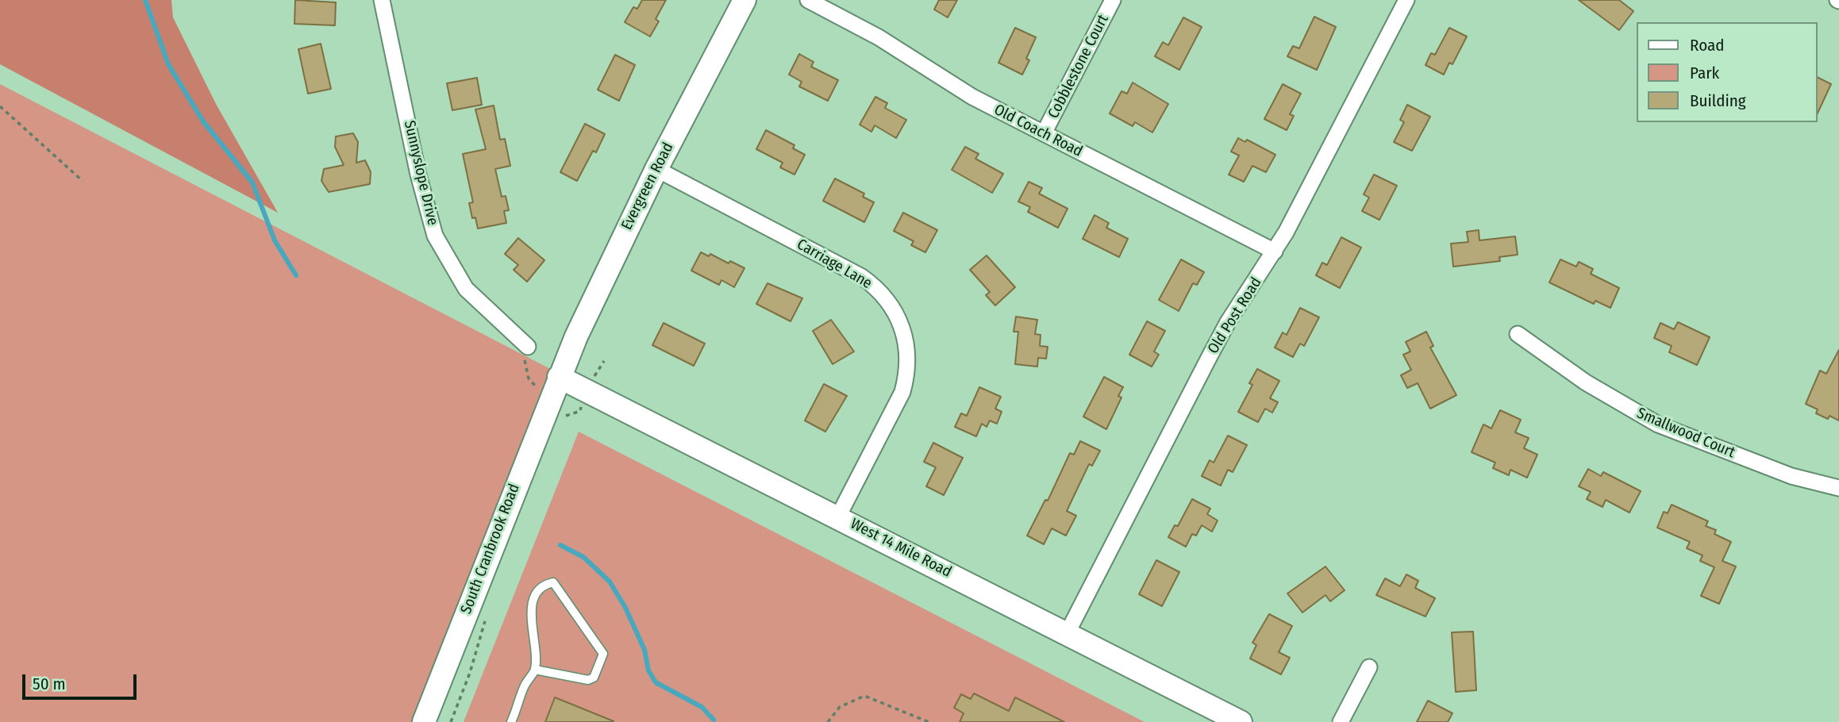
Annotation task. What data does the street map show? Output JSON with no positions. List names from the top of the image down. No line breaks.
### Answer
{"streets":{"street":["Cobblestone Court","Old Coach Road","Sunnyslope Drive","Evergreen Road","Carriage Lane","Old Post Road","Smallwood Court","West 14 Mile Road","South Cranbrook Road"]},"crossings":[["Cobblestone Court","Old Coach Road"],["Old Coach Road","Old Post Road"],["Evergreen Road","Carriage Lane"],["Evergreen Road","West 14 Mile Road"],["Evergreen Road","South Cranbrook Road"],["Carriage Lane","West 14 Mile Road"],["Old Post Road","West 14 Mile Road"],["West 14 Mile Road","South Cranbrook Road"]],"legend":["Road","Park","Building"],"scale_bar":"50 m"}
